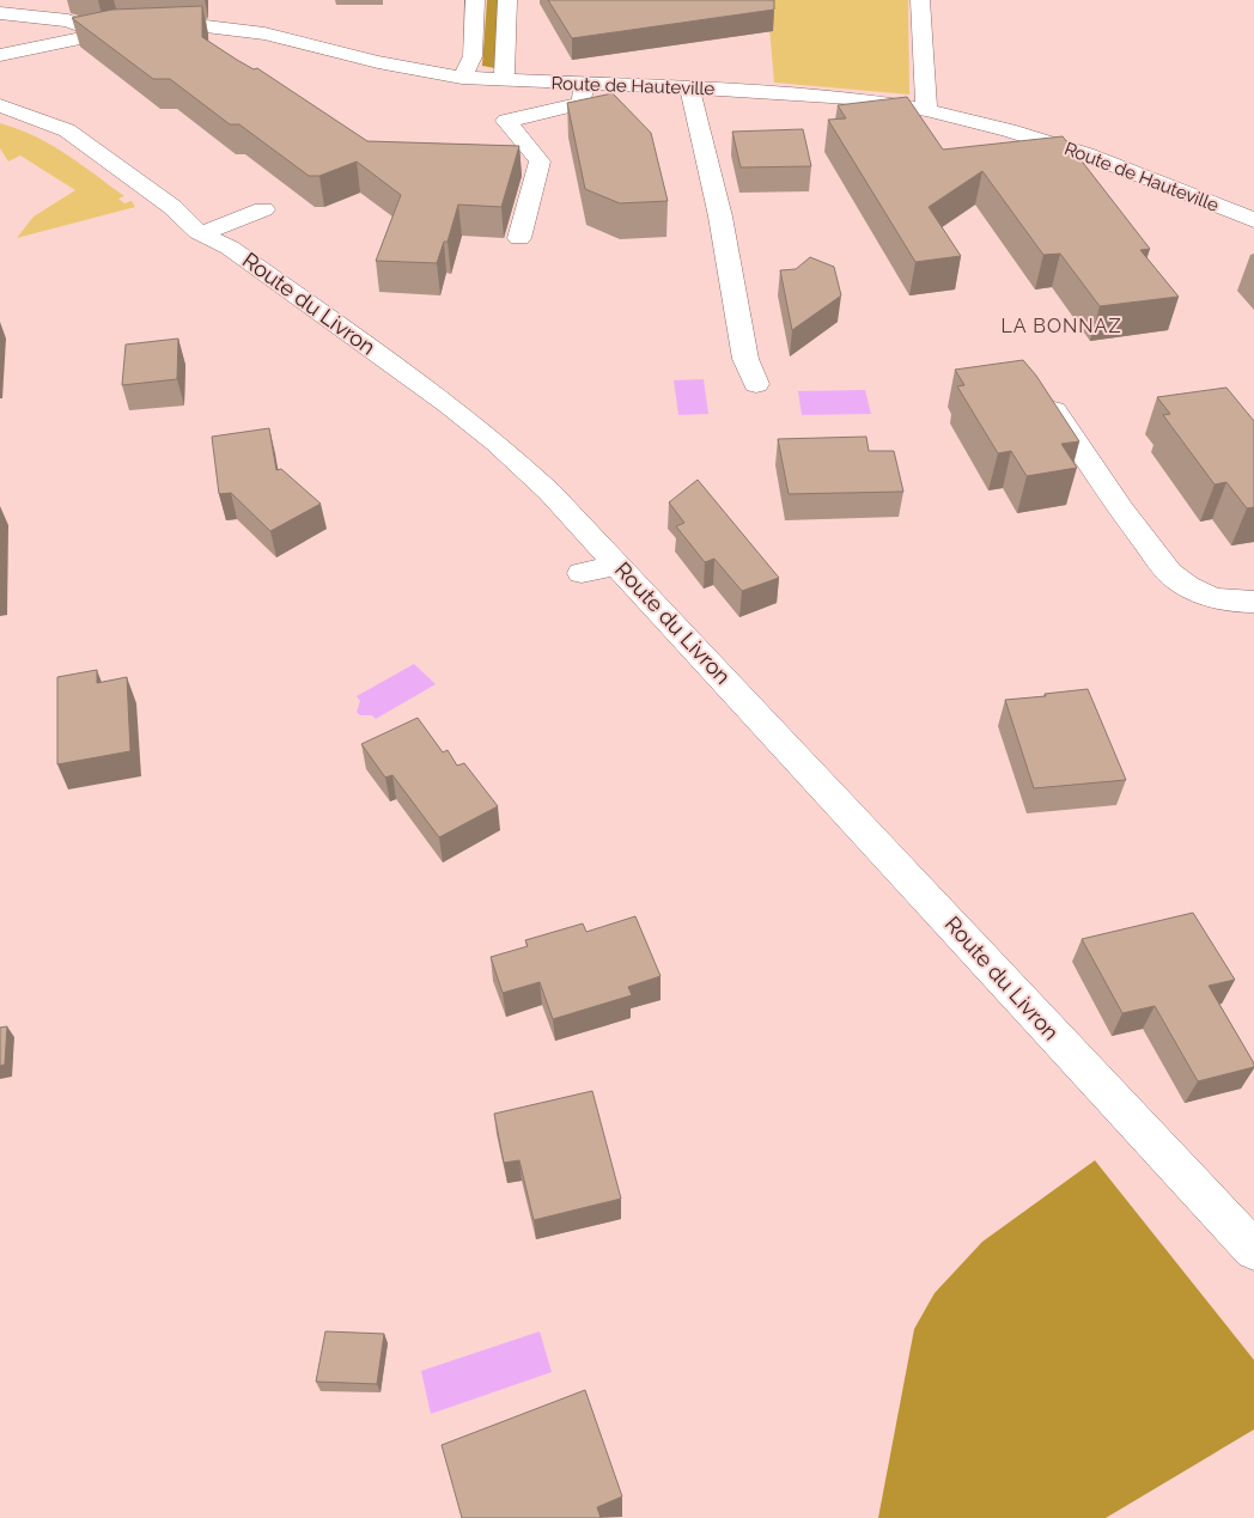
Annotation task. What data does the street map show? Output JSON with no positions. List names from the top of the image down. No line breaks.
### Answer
{"streets":{"street":["Route de Hauteville","Route du Livron"]},"districts":["LA BONNAZ"]}
